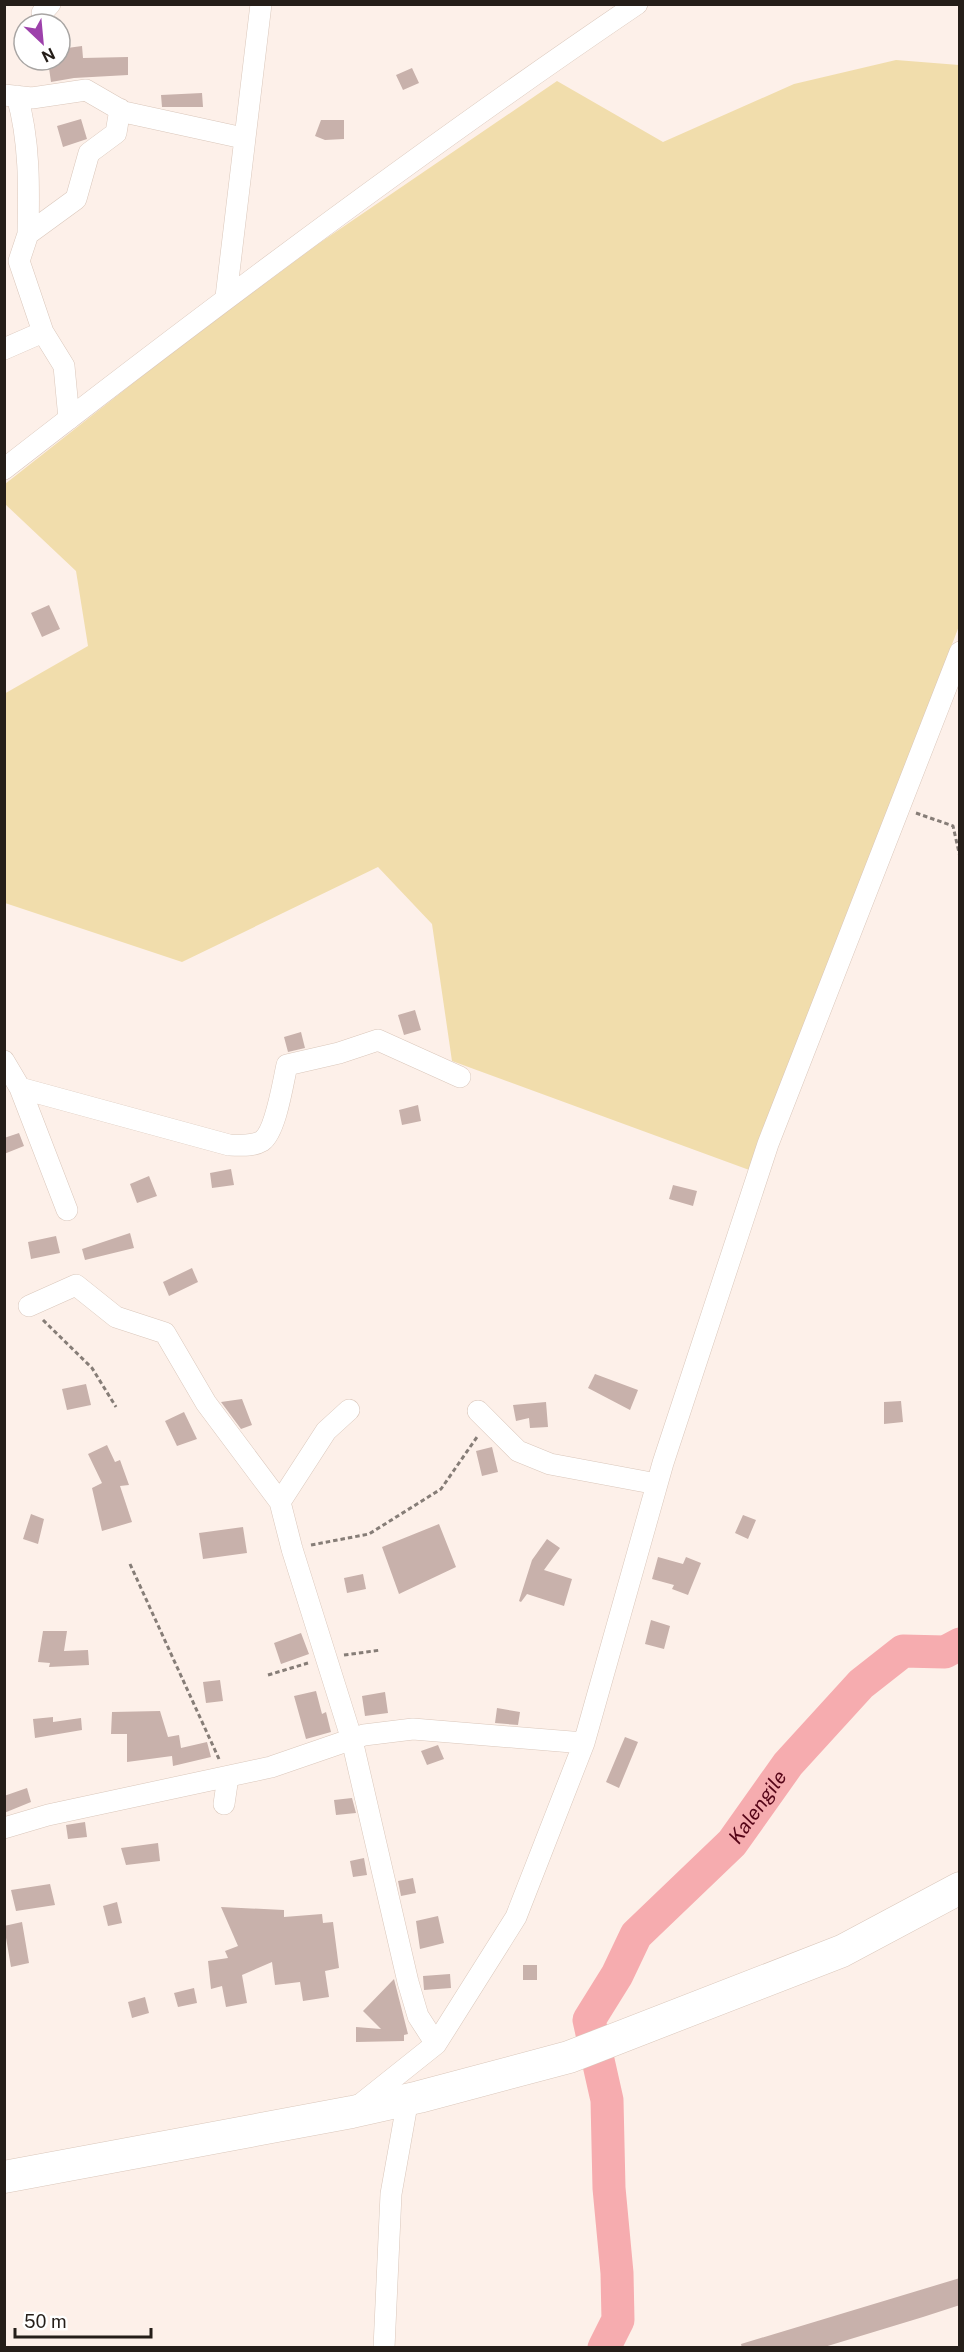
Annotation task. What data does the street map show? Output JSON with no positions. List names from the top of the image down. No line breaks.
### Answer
{"water":["Kalengile"],"scale_bar":"50 m","north":"bottom right"}
